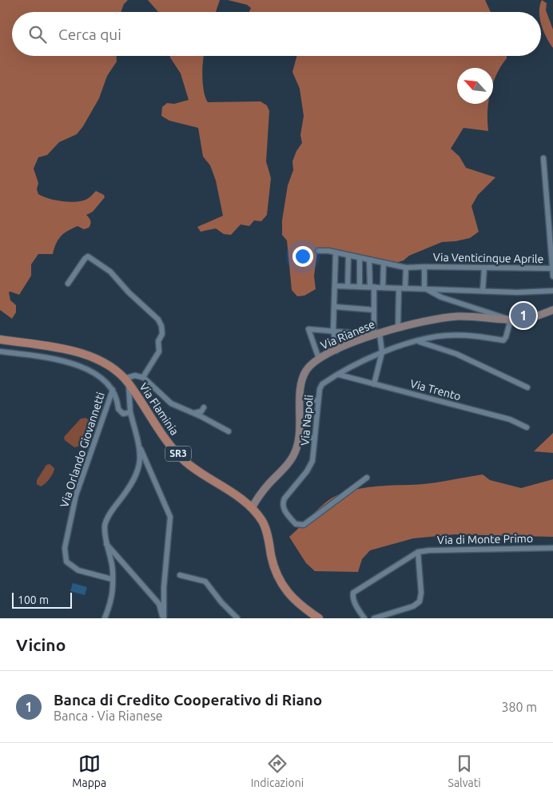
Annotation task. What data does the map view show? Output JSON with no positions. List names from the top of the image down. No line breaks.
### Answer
{"streets":{"main road":["Via Rianese","Via Flaminia","SR3"],"street":["Via Venticinque Aprile","Via Trento","Via Napoli","Via Orlando Giovannetti","Via di Monte Primo"]},"crossings":[["Via Rianese","Via Flaminia"],["Via Rianese","Via Napoli"],["Via Trento","Via Napoli"]],"scale_bar":"100 m","north":"top left","page":{"search":"Cerca qui","pins":"1","scale":"100 m","heading":"Vicino","list":[{"mark":"1","name":"Banca di Credito Cooperativo di Riano","note":"Banca · Via Rianese","value":"380 m"}],"nav":["Mappa","Indicazioni","Salvati"]}}
